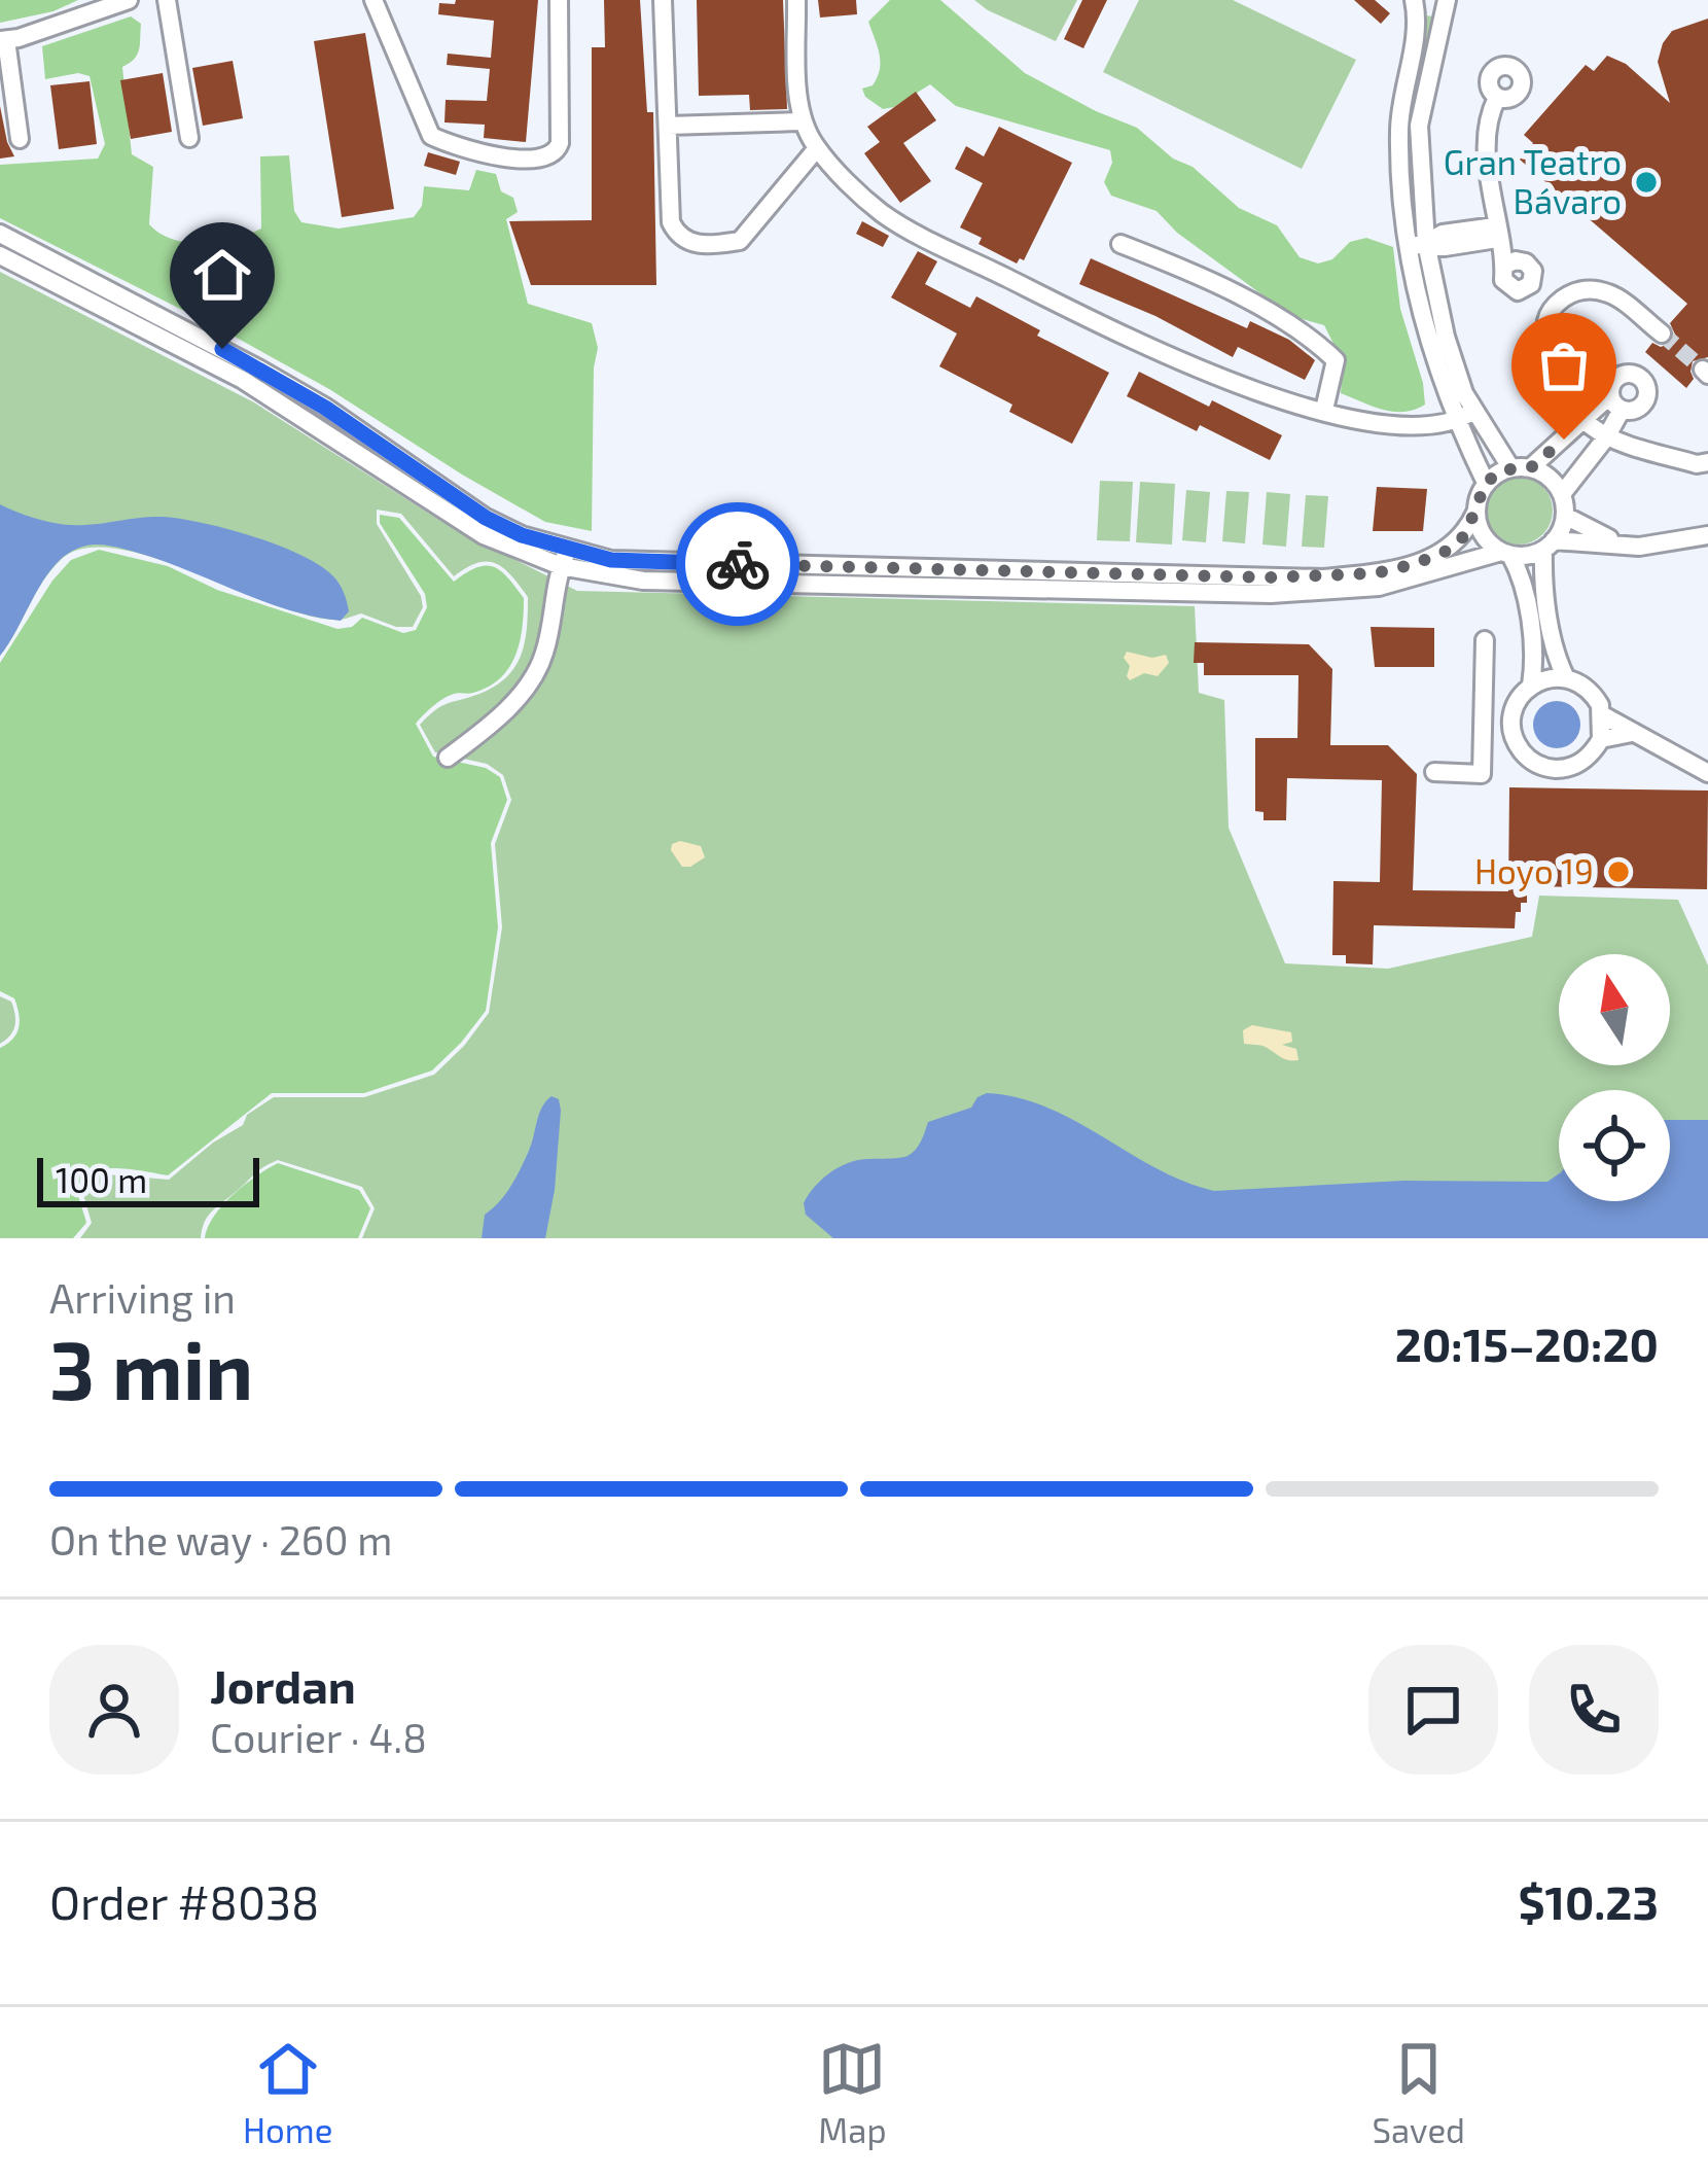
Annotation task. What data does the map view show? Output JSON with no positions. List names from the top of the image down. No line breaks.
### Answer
{"places":["Gran Teatro Bávaro","Hoyo 19"],"scale_bar":"100 m","north":"top","page":{"scale":"100 m","heading":["3 min","Arriving in","20:15–20:20"],"panel":["Jordan","Courier · 4.8","Order #8038","$10.23"],"bar":"On the way · 260 m","tabs":["Home","Map","Saved"]}}
